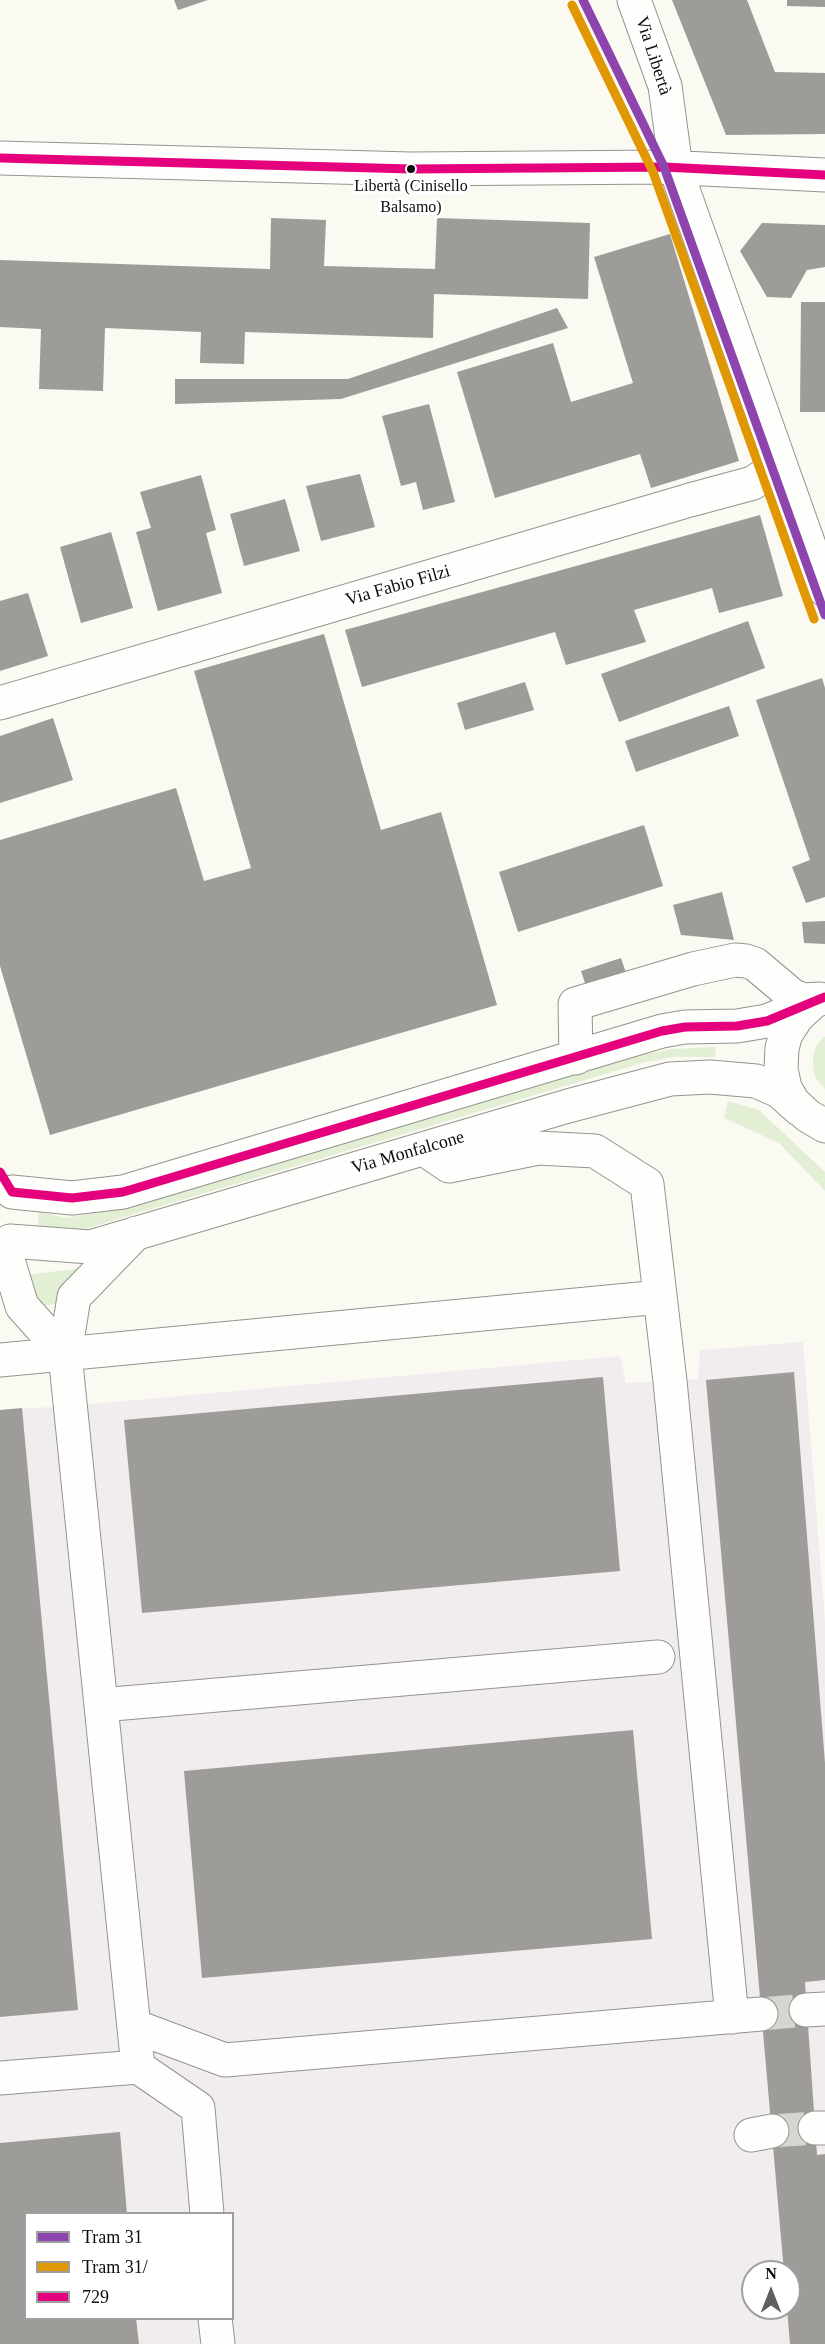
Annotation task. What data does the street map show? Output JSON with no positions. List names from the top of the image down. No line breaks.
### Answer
{"streets":{"street":["Via Libertà","Via Fabio Filzi","Via Monfalcone"]},"crossings":[["Via Libertà","Via Fabio Filzi"]],"places":["Libertà (Cinisello Balsamo)"],"lines":["tram line 31","tram line 31/","transit line 729"],"legend":["Tram 31","Tram 31/","729"],"north":"top"}
